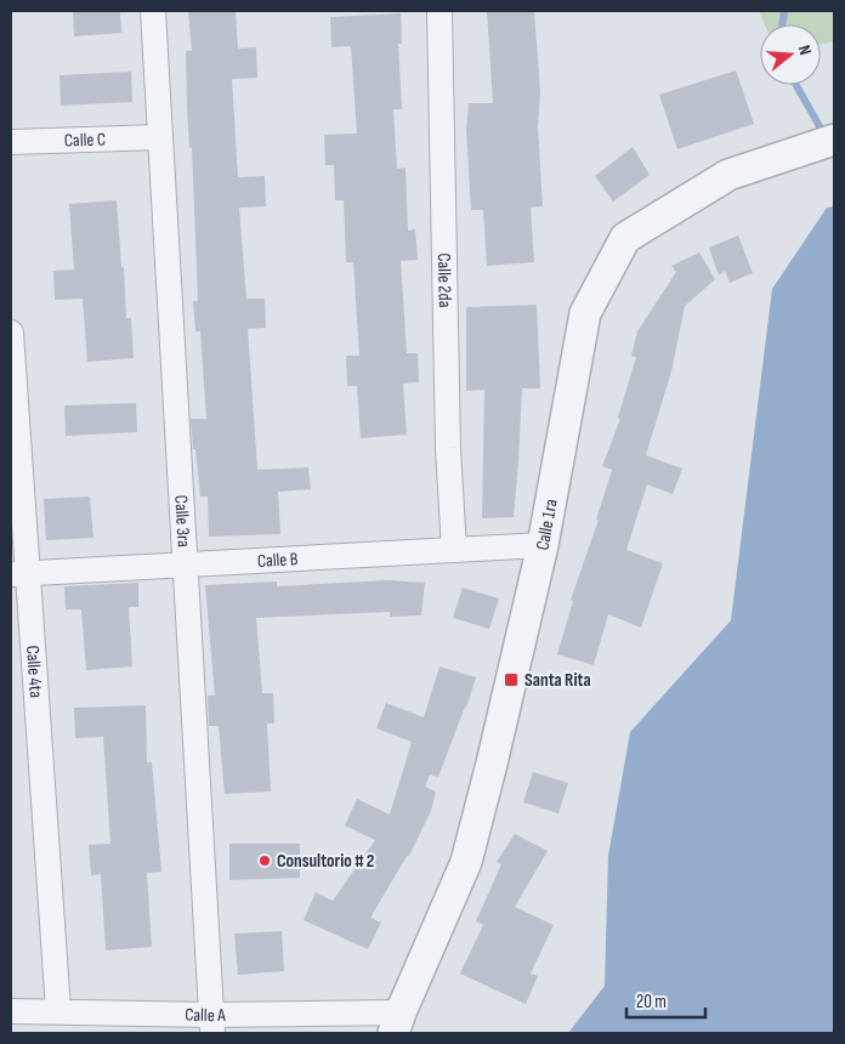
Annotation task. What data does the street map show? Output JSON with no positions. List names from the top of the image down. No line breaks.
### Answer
{"streets":{"street":["Calle C","Calle 2da","Calle 3ra","Calle 1ra","Calle B","Calle 4ta","Calle A"]},"crossings":[["Calle C","Calle 3ra"],["Calle 2da","Calle B"],["Calle 3ra","Calle B"],["Calle 3ra","Calle A"],["Calle 1ra","Calle B"],["Calle 1ra","Calle A"],["Calle B","Calle 4ta"],["Calle 4ta","Calle A"]],"places":{"transit":["Santa Rita"],"other":["Consultorio # 2"]},"scale_bar":"20 m","north":"right"}
